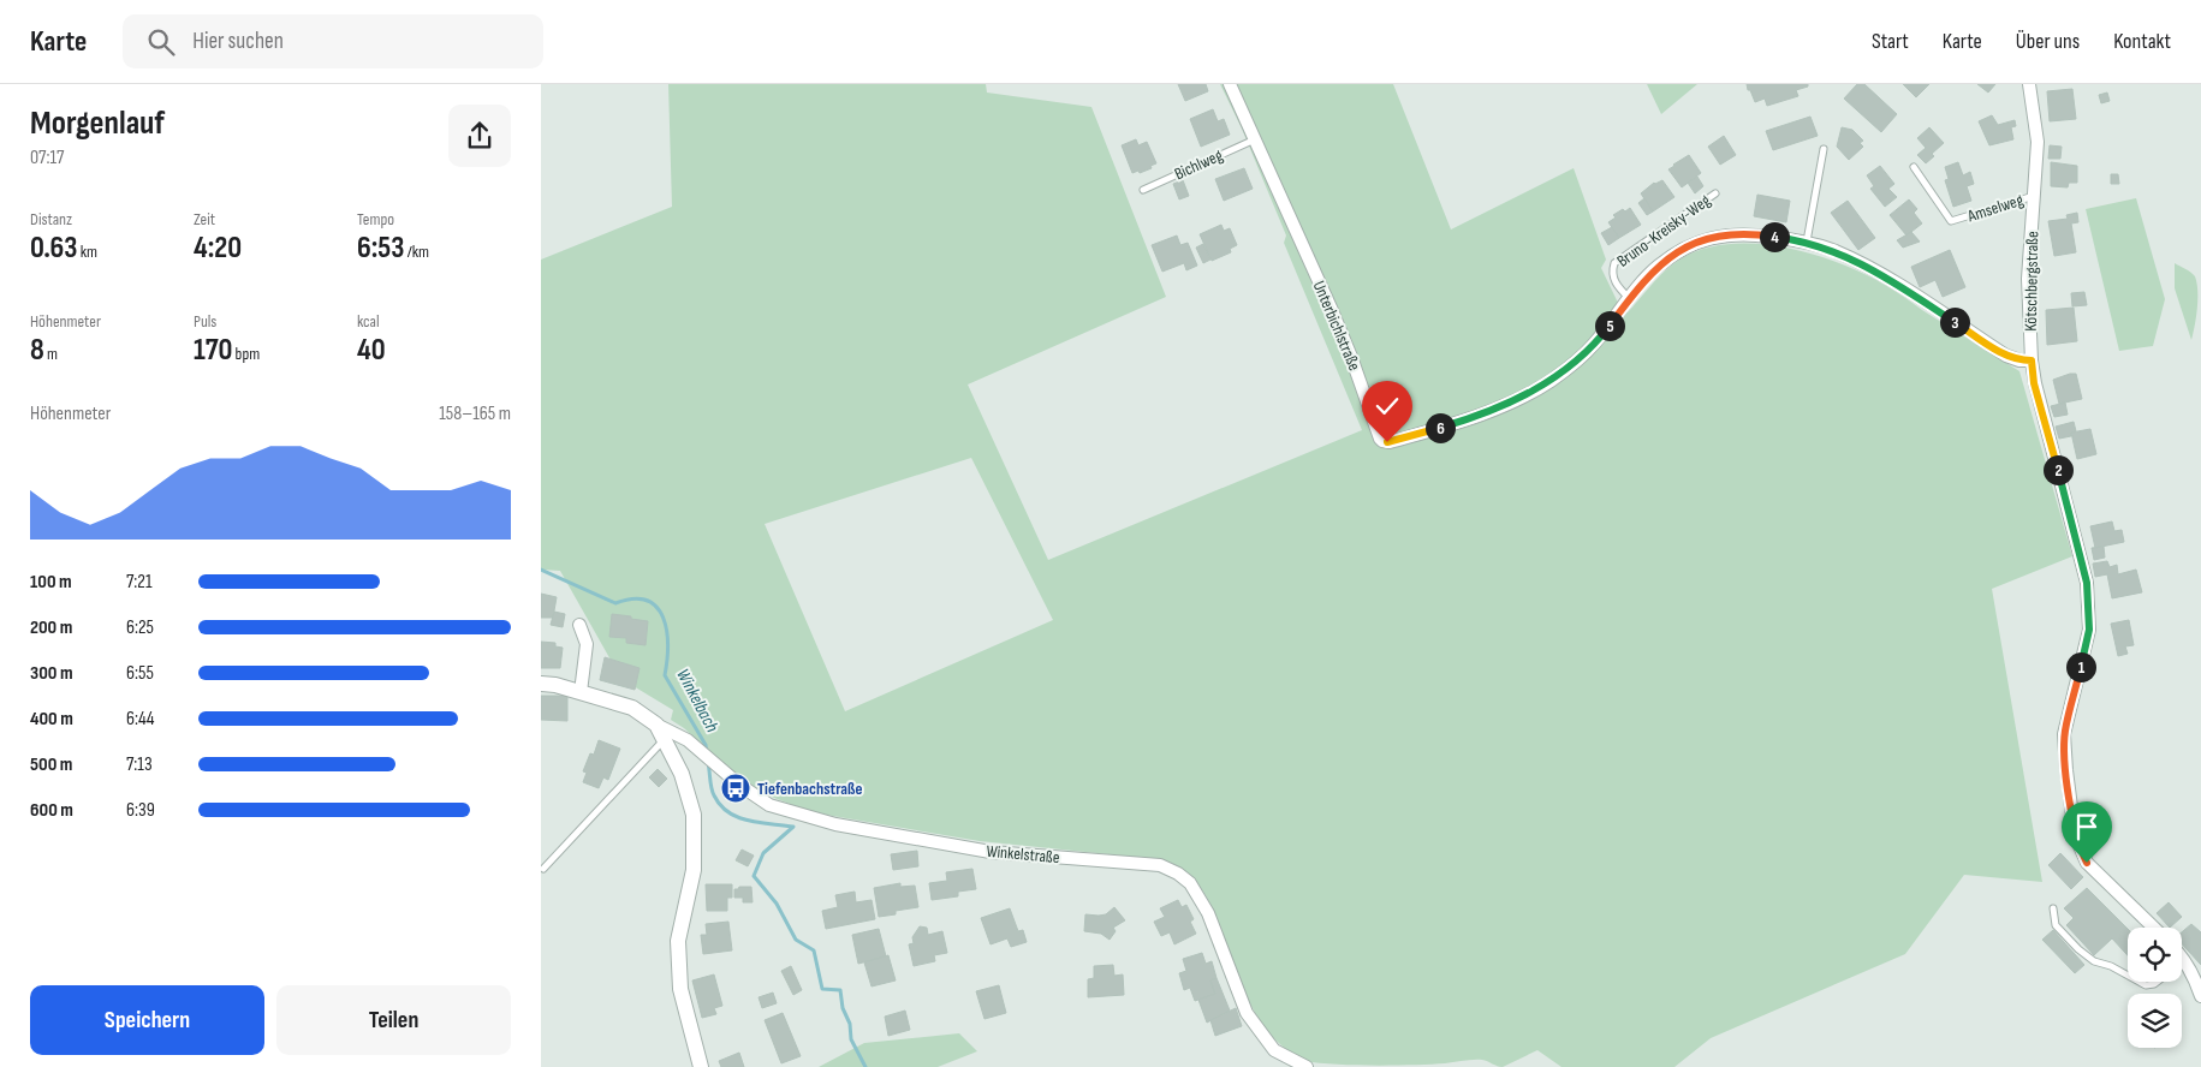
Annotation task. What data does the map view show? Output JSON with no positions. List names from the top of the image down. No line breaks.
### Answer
{"streets":{"street":["Kötschbergstraße","Unterbichlstraße","Winkelstraße"],"lane":["Bichlweg","Amselweg","Bruno-Kreisky-Weg"]},"crossings":[["Bichlweg","Unterbichlstraße"],["Amselweg","Kötschbergstraße"],["Bruno-Kreisky-Weg","Unterbichlstraße"],["Kötschbergstraße","Unterbichlstraße"]],"water":["Winkelbach"],"places":{"bus stop":["Tiefenbachstraße"]},"page":{"header":"Karte","search":"Hier suchen","nav":["Start","Karte","Über uns","Kontakt"],"heading":["Morgenlauf","07:17"],"stats":[["Distanz","0.63 km"],["Zeit","4:20"],["Tempo","6:53 /km"],["Höhenmeter","8 m"],["Puls","170 bpm"],["kcal","40"]],"pins":["4","3","5","6","2","1"],"chart":["Höhenmeter","158–165 m"],"list":[{"name":"100 m","note":"7:21"},{"name":"200 m","note":"6:25"},{"name":"300 m","note":"6:55"},{"name":"400 m","note":"6:44"},{"name":"500 m","note":"7:13"},{"name":"600 m","note":"6:39"}],"buttons":["Speichern","Teilen"]}}
